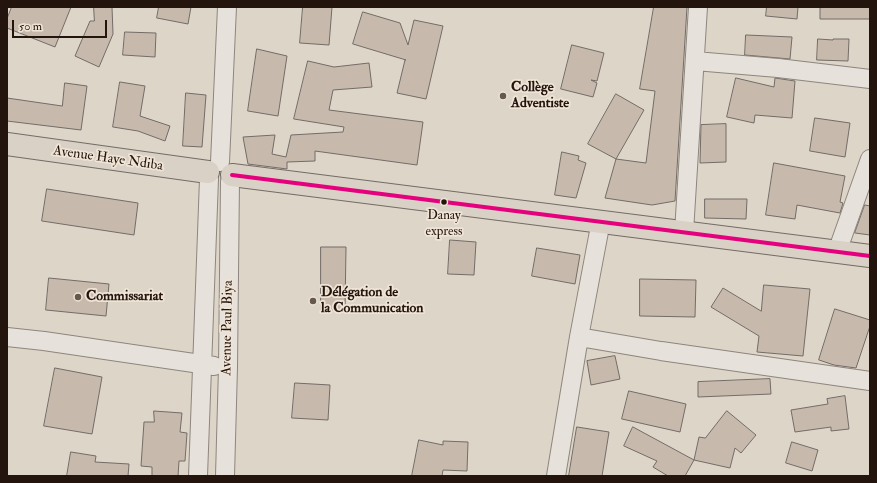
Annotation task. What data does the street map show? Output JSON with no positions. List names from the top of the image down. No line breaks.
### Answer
{"streets":{"highway":["Avenue Haye Ndiba"],"street":["Avenue Paul Biya"]},"crossings":[["Avenue Haye Ndiba","Avenue Paul Biya"]],"places":["Collège Adventiste","Danay express","Commissariat","Délégation de la Communication"],"scale_bar":"50 m"}
